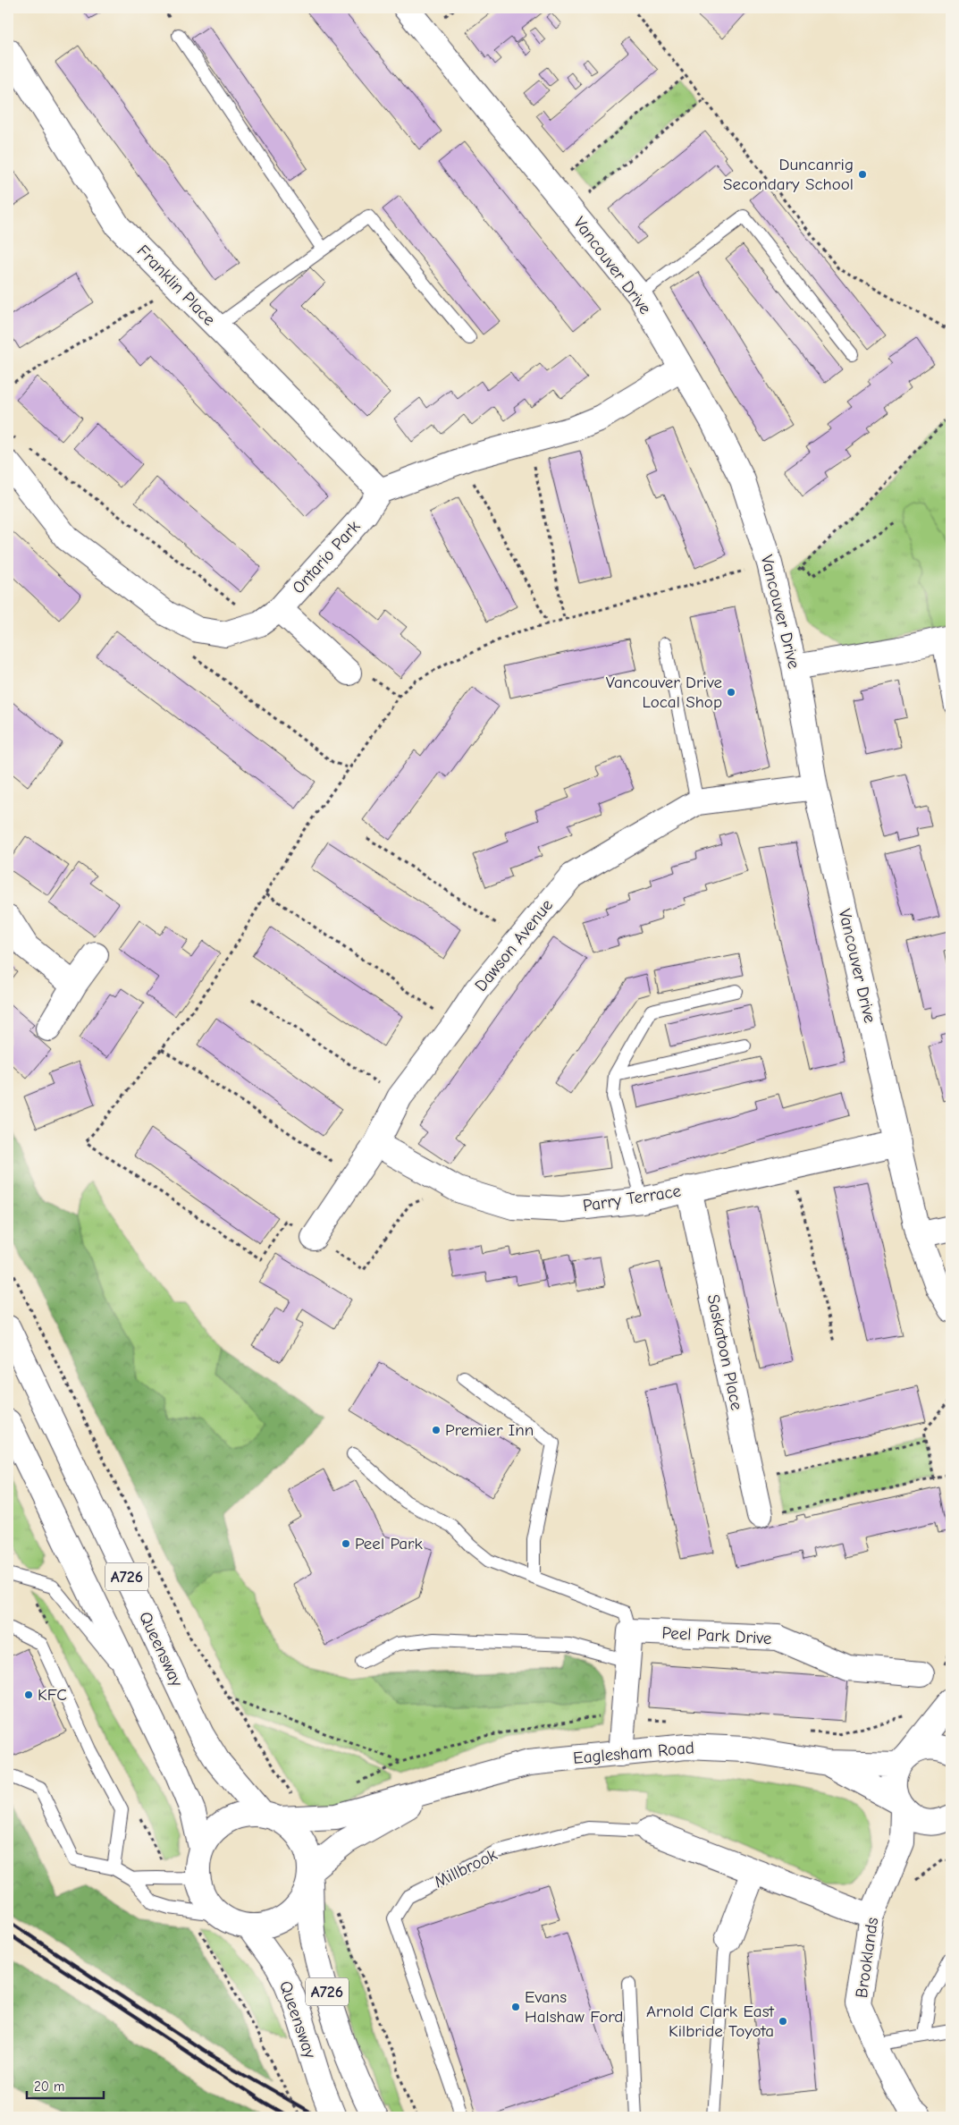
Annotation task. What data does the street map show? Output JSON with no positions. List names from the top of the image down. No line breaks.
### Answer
{"streets":{"main road":["Vancouver Drive","Franklin Place","Ontario Park","Dawson Avenue","Parry Terrace","Saskatoon Place","A726","Peel Park Drive","Queensway","Eaglesham Road","Millbrook","Brooklands"]},"crossings":[["Vancouver Drive","Dawson Avenue"],["Vancouver Drive","Parry Terrace"],["Franklin Place","Ontario Park"],["Dawson Avenue","Parry Terrace"],["Parry Terrace","Saskatoon Place"],["A726","Queensway"],["A726","Eaglesham Road"],["Queensway","Eaglesham Road"],["Eaglesham Road","Brooklands"],["Millbrook","Brooklands"]],"places":["Duncanrig Secondary School","Vancouver Drive Local Shop","Premier Inn","Peel Park","KFC","Evans Halshaw Ford","Arnold Clark East Kilbride Toyota"],"scale_bar":"20 m"}
